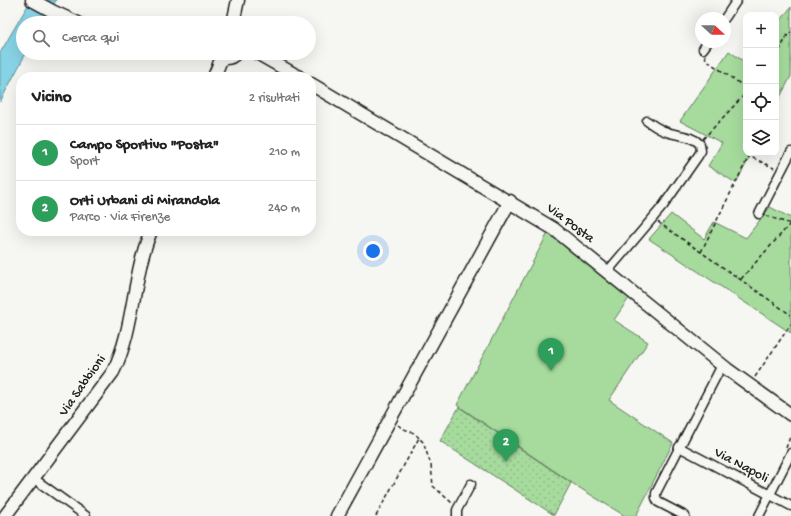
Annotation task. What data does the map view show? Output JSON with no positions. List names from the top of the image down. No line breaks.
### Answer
{"streets":{"street":["Via Posta","Via Sabbioni","Via Napoli"]},"north":"right","page":{"map_buttons":["+","−"],"search":"Cerca qui","heading":["Vicino","2 risultati"],"list":[{"mark":"1","name":"Campo Sportivo \"Posta\"","note":"Sport","value":"210 m"},{"mark":"2","name":"Orti Urbani di Mirandola","note":"Parco · Via Firenze","value":"240 m"}],"pins":["1","2"]}}
